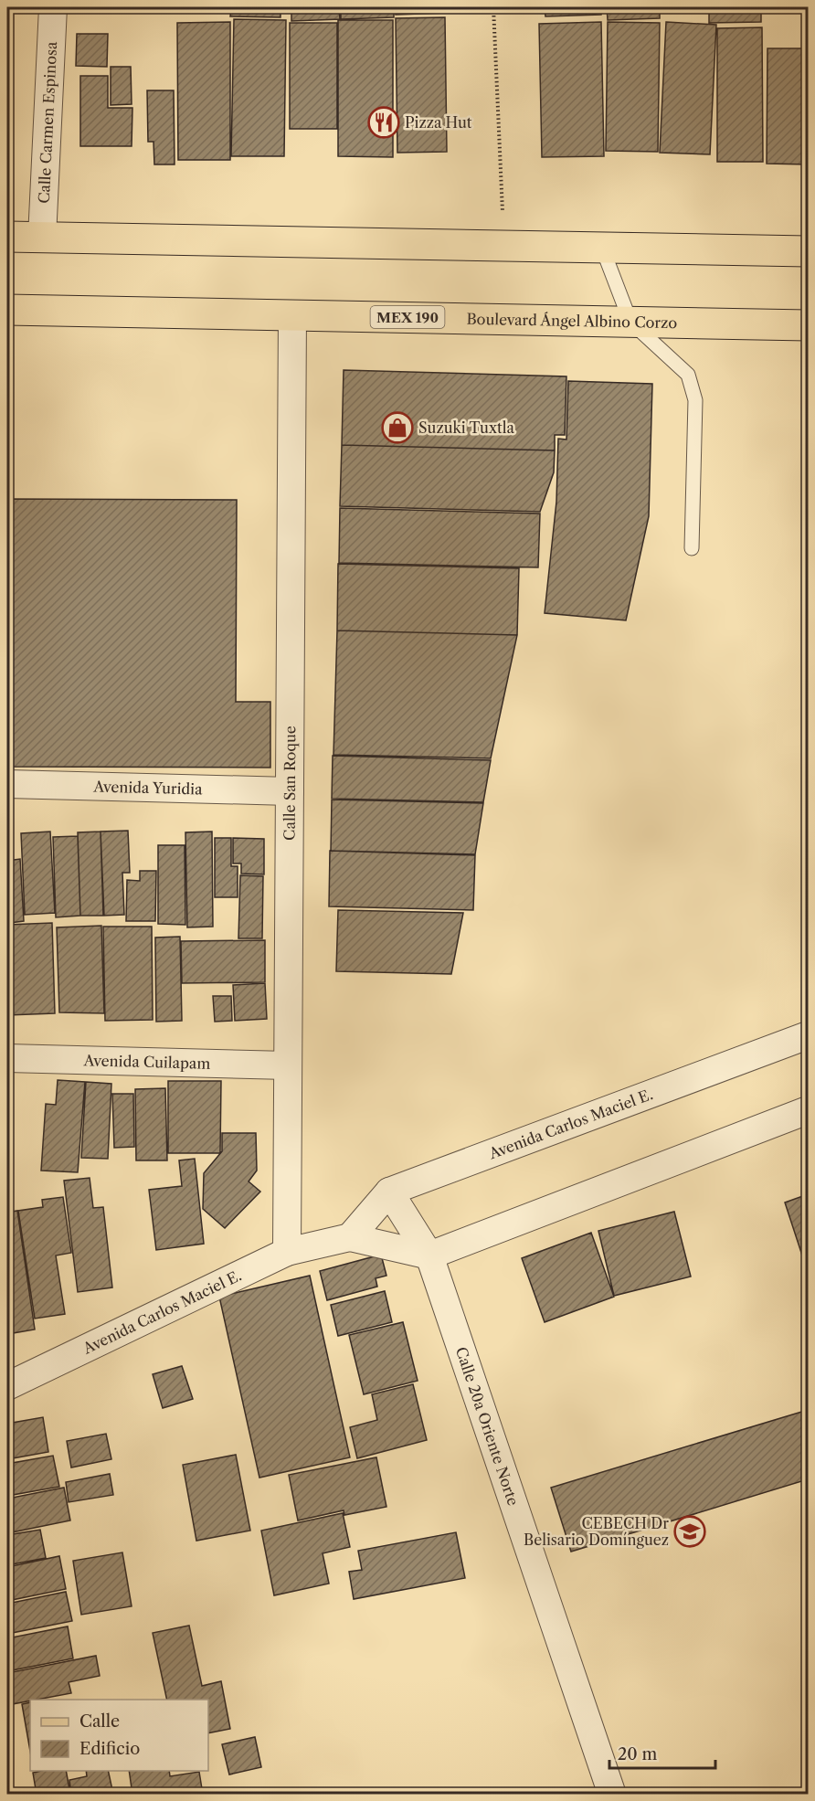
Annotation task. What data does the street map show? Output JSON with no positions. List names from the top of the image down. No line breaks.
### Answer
{"streets":{"main road":["MEX 190","Boulevard Ángel Albino Corzo"],"street":["Calle Carmen Espinosa","Calle San Roque","Avenida Yuridia","Avenida Cuilapam","Avenida Carlos Maciel E.","Calle 20a Oriente Norte"]},"crossings":[["Boulevard Ángel Albino Corzo","Calle San Roque"],["Calle San Roque","Avenida Yuridia"],["Calle San Roque","Avenida Cuilapam"],["Calle San Roque","Avenida Carlos Maciel E."],["Avenida Carlos Maciel E.","Calle 20a Oriente Norte"]],"places":{"restaurant":["Pizza Hut"],"shop":["Suzuki Tuxtla"],"school or university":["CEBECH Dr Belisario Domínguez"]},"legend":["Calle","Edificio"],"scale_bar":"20 m"}
